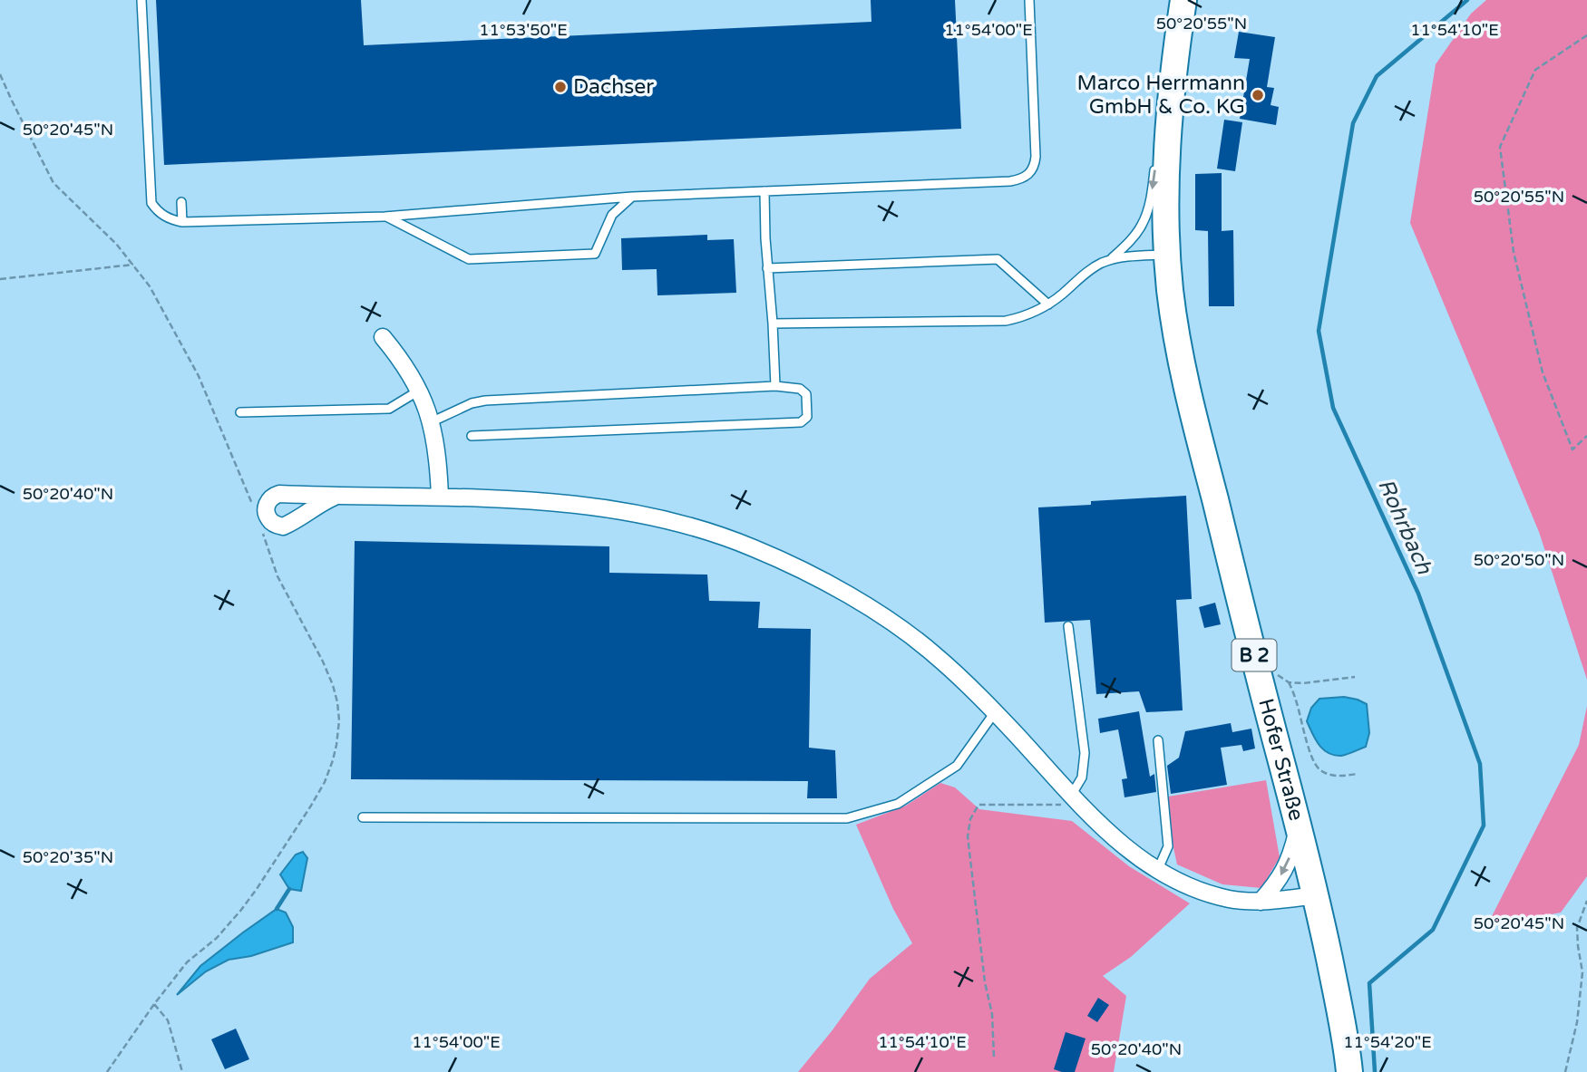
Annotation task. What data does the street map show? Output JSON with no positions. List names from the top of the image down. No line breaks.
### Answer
{"streets":{"main road":["B 2","Hofer Straße"]},"crossings":[["B 2","Hofer Straße"]],"water":["Rohrbach"],"places":["Dachser","Marco Herrmann GmbH & Co. KG"],"coordinates":["50°20'55\"N","11°53'50\"E","11°54'00\"E","11°54'10\"E","50°20'45\"N","50°20'40\"N","50°20'50\"N","50°20'35\"N","11°54'20\"E"]}
